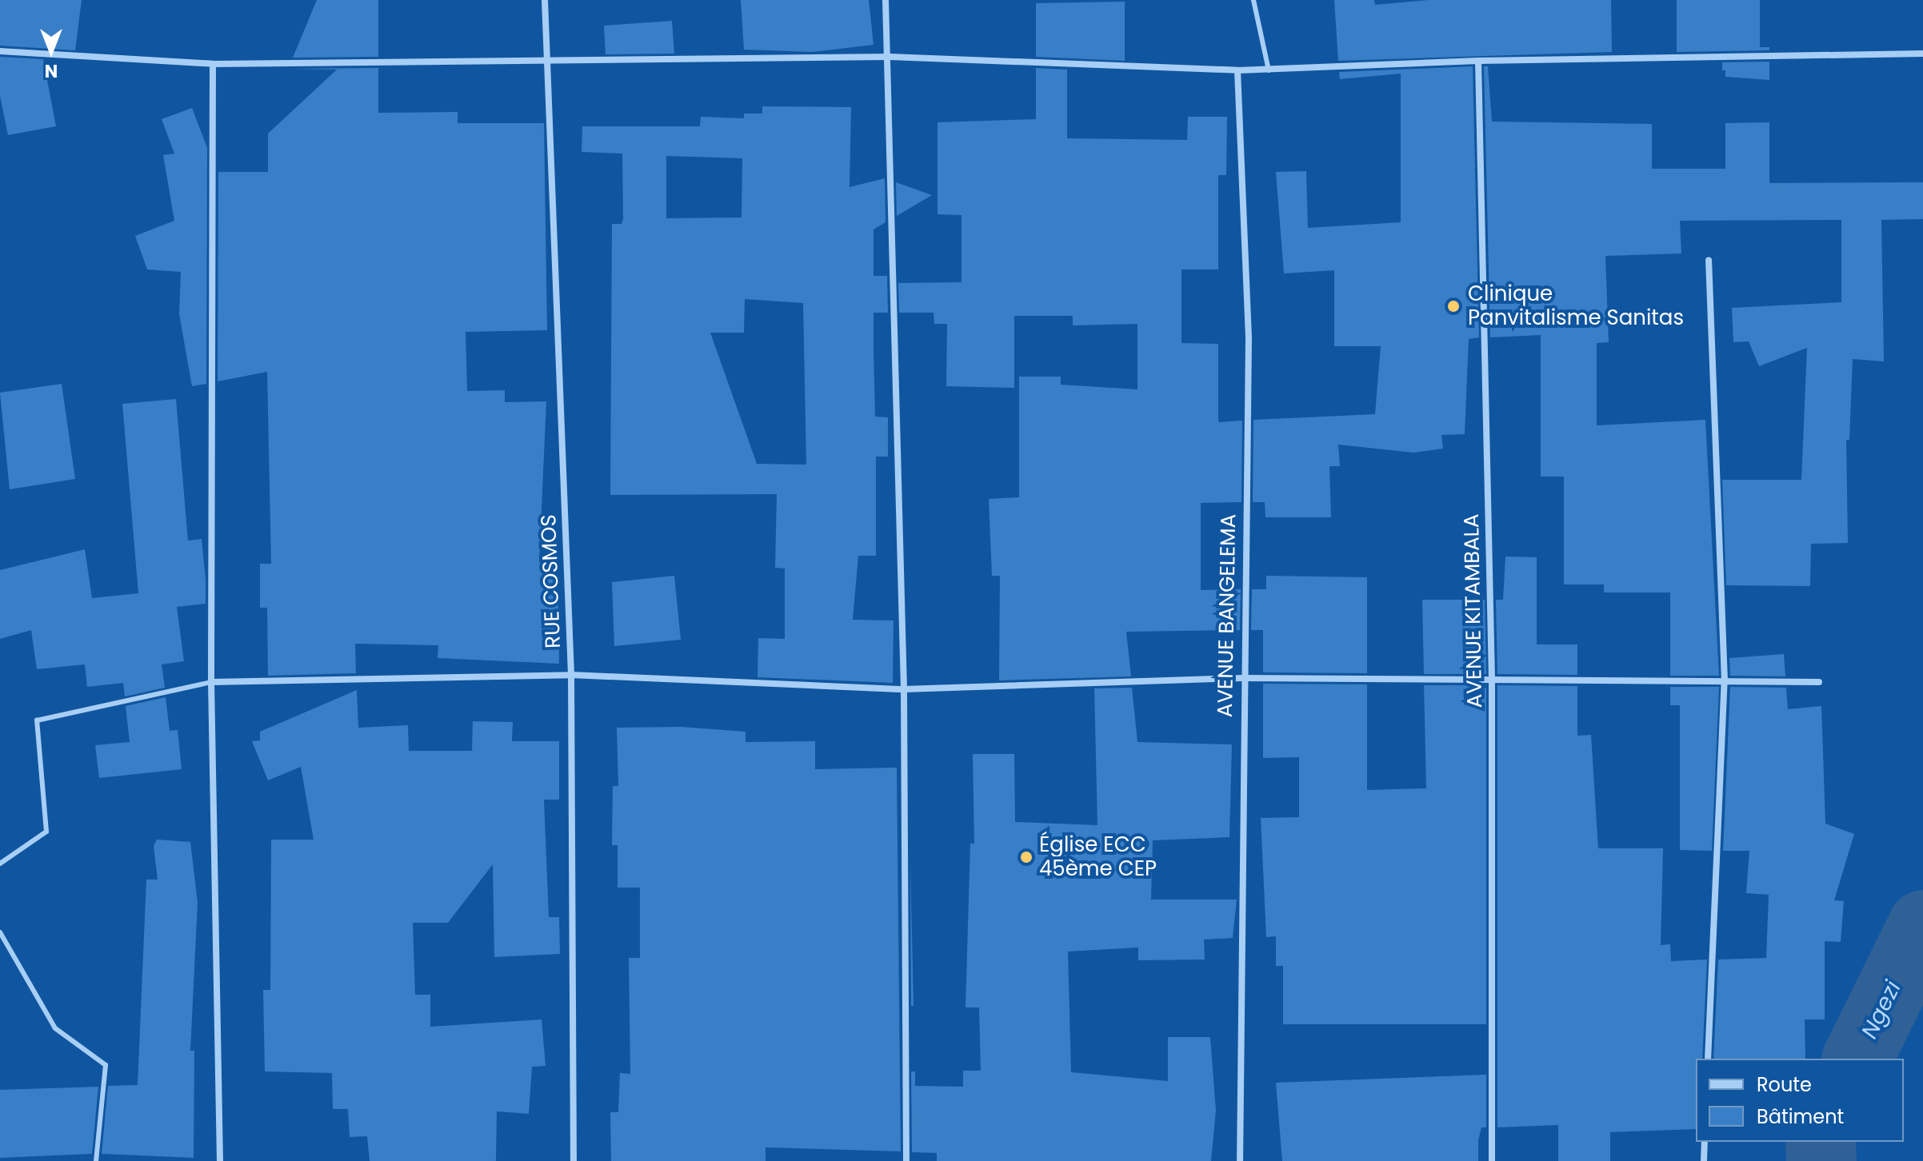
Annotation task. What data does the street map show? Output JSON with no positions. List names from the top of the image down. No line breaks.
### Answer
{"streets":{"street":["RUE COSMOS","AVENUE KITAMBALA","AVENUE BANGELEMA"]},"water":["Ngezi"],"places":["Clinique Panvitalisme Sanitas","Église ECC 45ème CEP"],"legend":["Route","Bâtiment"],"north":"bottom"}
